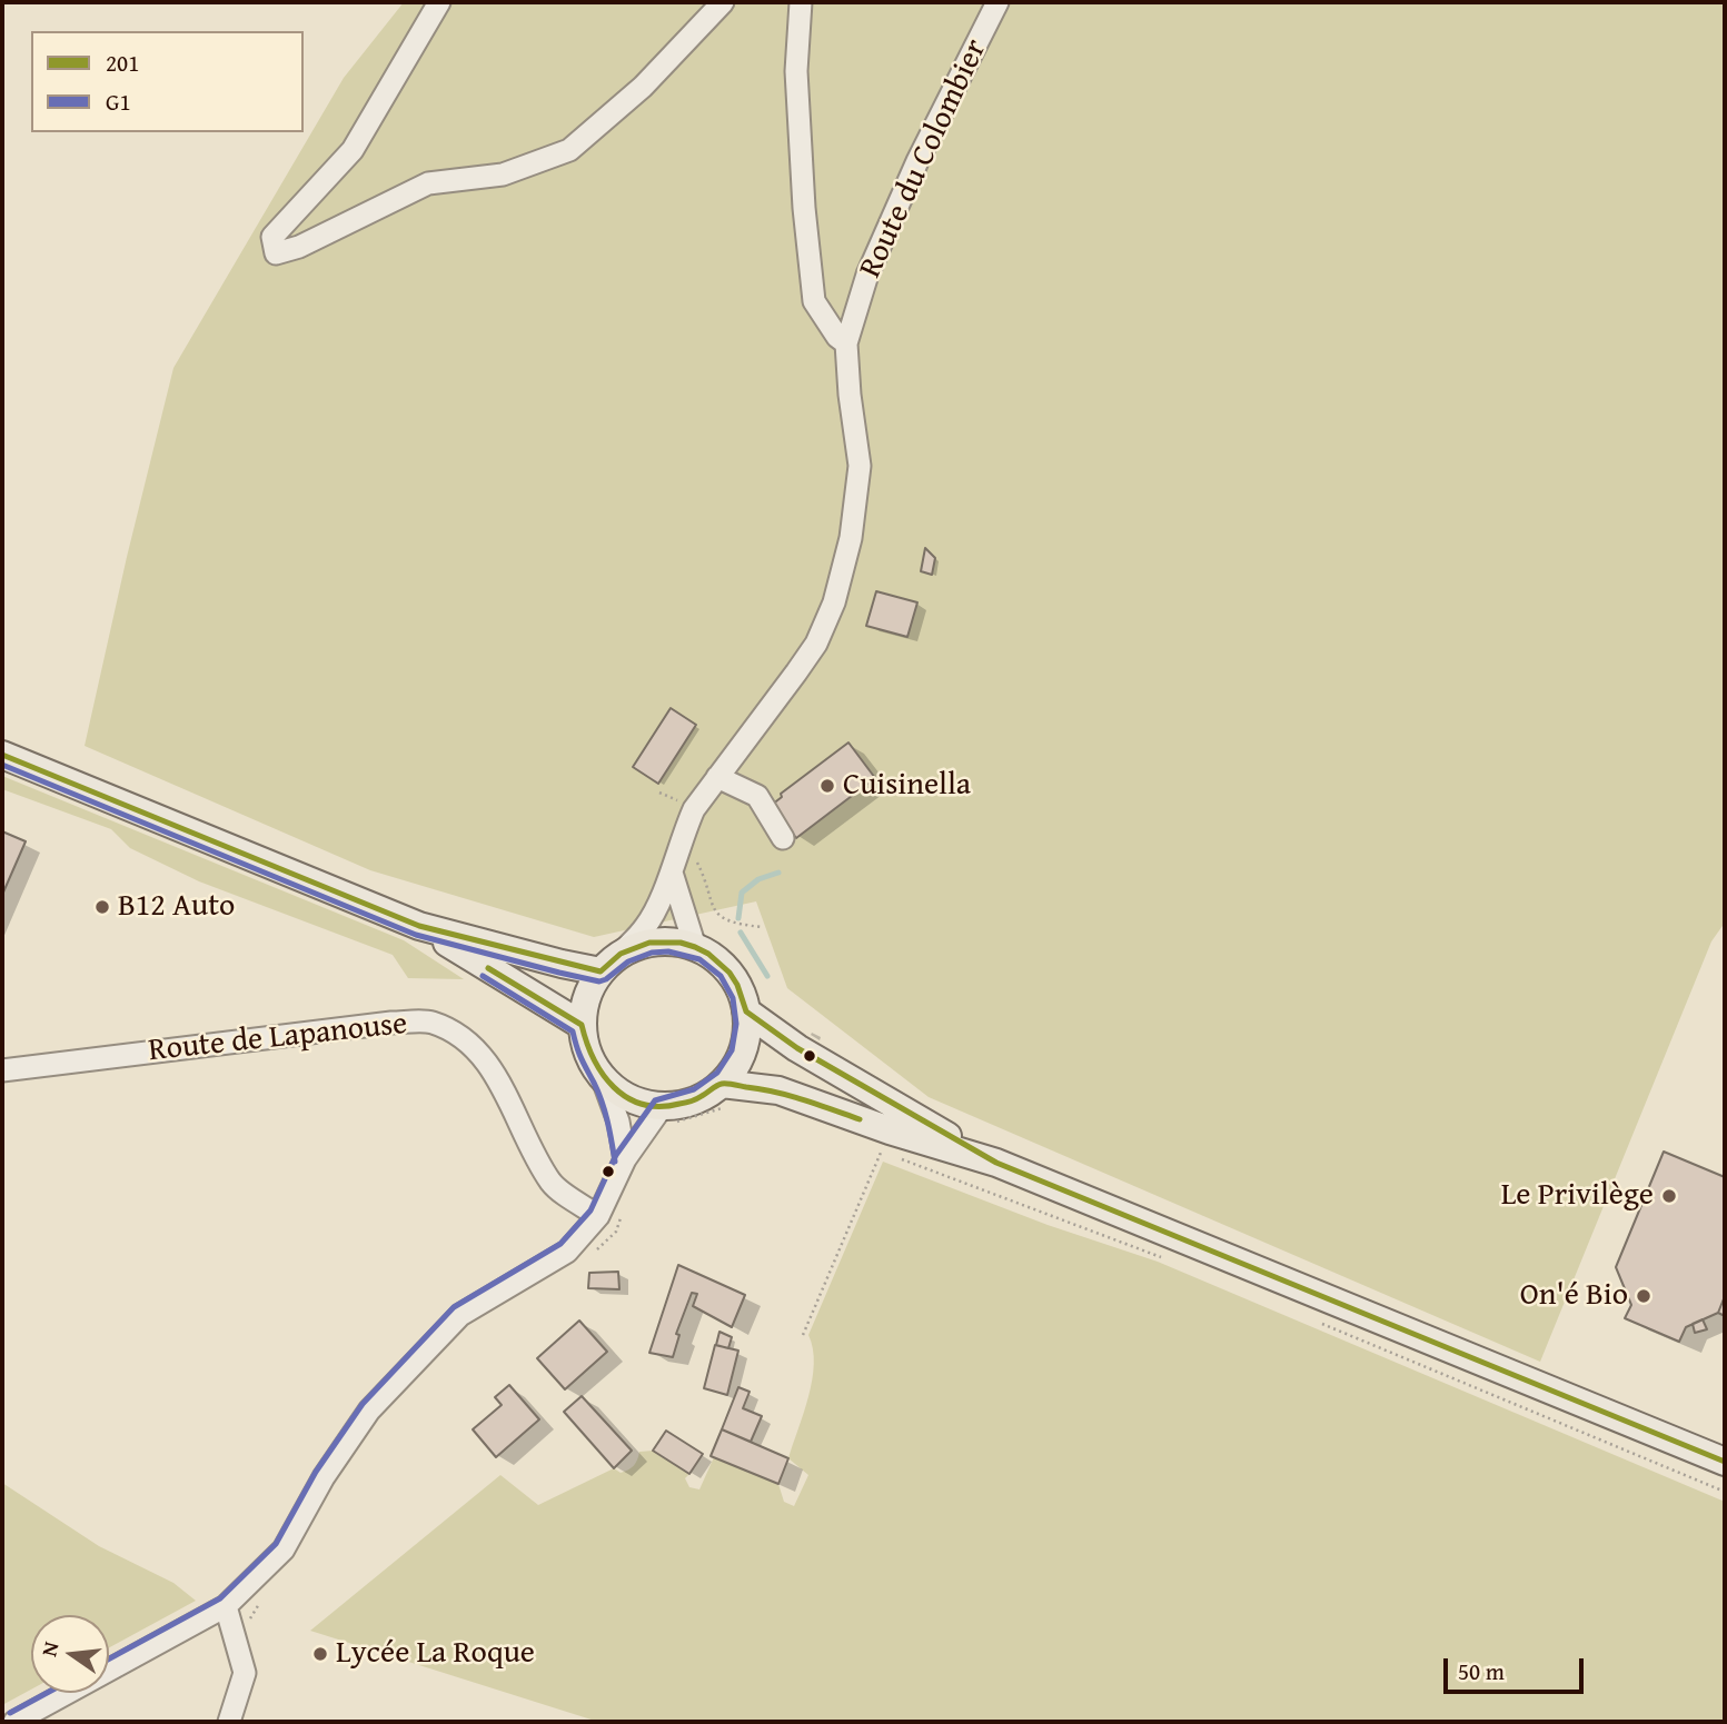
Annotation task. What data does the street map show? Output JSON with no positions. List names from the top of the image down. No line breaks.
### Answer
{"streets":{"street":["Route du Colombier","Route de Lapanouse"]},"places":["Cuisinella","B12 Auto","Le Privilège","On'é Bio","Lycée La Roque"],"lines":["transit line 201","transit line G1"],"legend":["201","G1"],"scale_bar":"50 m","north":"left"}
